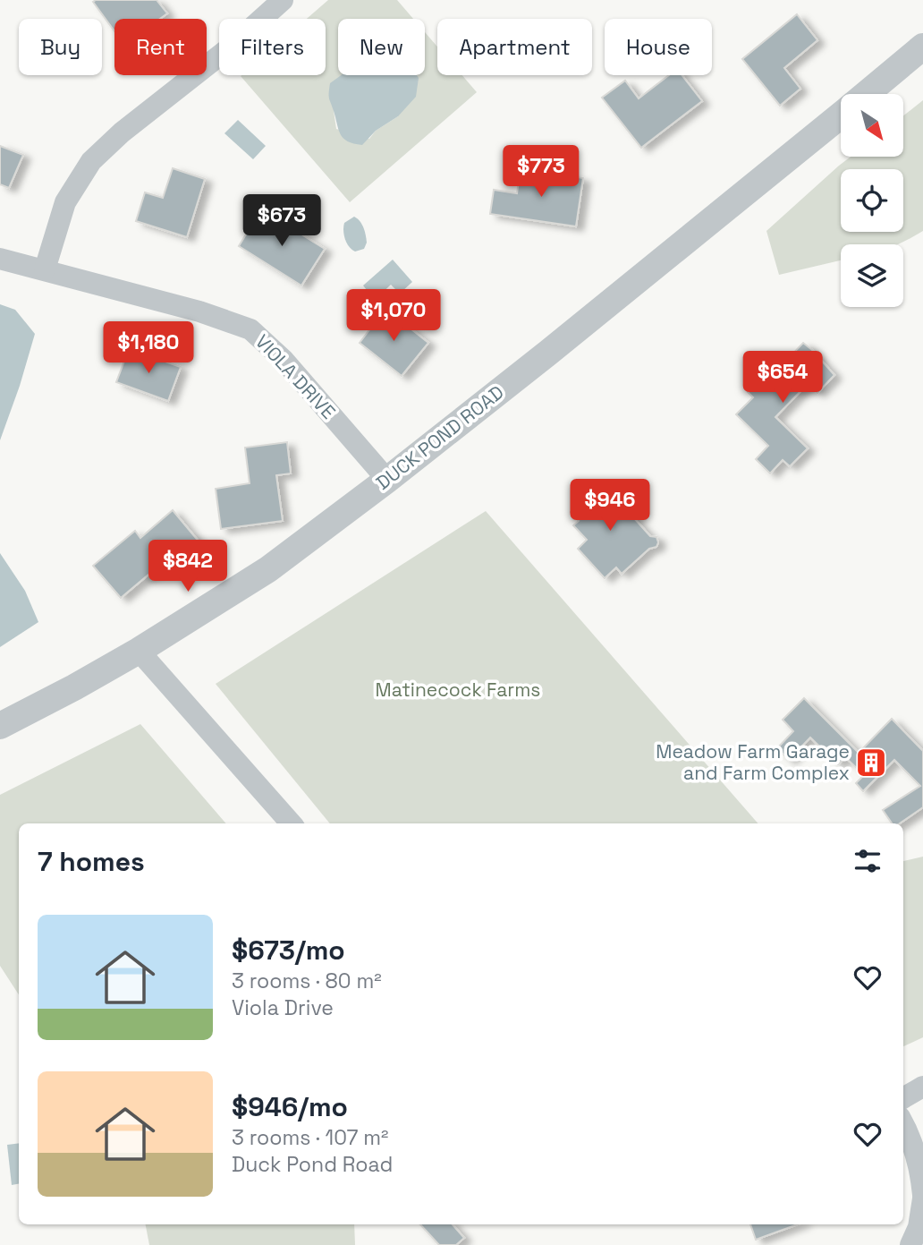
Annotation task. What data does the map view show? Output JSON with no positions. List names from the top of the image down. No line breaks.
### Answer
{"streets":{"street":["VIOLA DRIVE","DUCK POND ROAD"]},"crossings":[["VIOLA DRIVE","DUCK POND ROAD"]],"parks":["Matinecock Farms"],"places":{"building":["Meadow Farm Garage and Farm Complex"]},"north":"bottom right","page":{"chip":["Buy","Rent","Filters","New","Apartment","House"],"price":["$773","$673","$1,070","$1,180","$654","$946","$842"],"heading":"7 homes","list":[{"name":"$673/mo","note":"3 rooms · 80 m² · Viola Drive"},{"name":"$946/mo","note":"3 rooms · 107 m² · Duck Pond Road"}]}}
